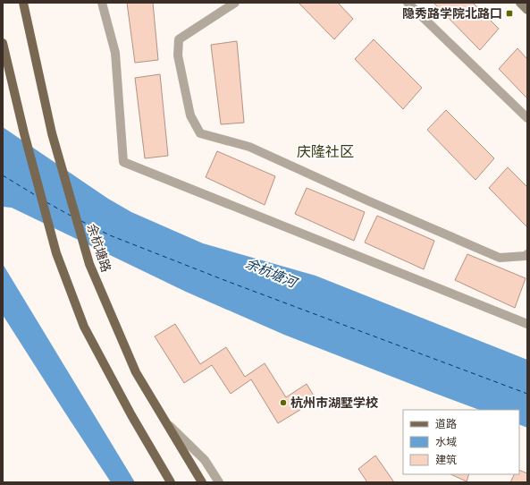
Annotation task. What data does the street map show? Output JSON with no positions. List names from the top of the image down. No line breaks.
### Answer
{"streets":{"main road":["余杭塘路"]},"districts":["庆隆社区"],"water":["余杭塘河"],"places":{"transit":["隐秀路学院北路口"],"other":["杭州市湖墅学校"]},"legend":["道路","水域","建筑"]}
